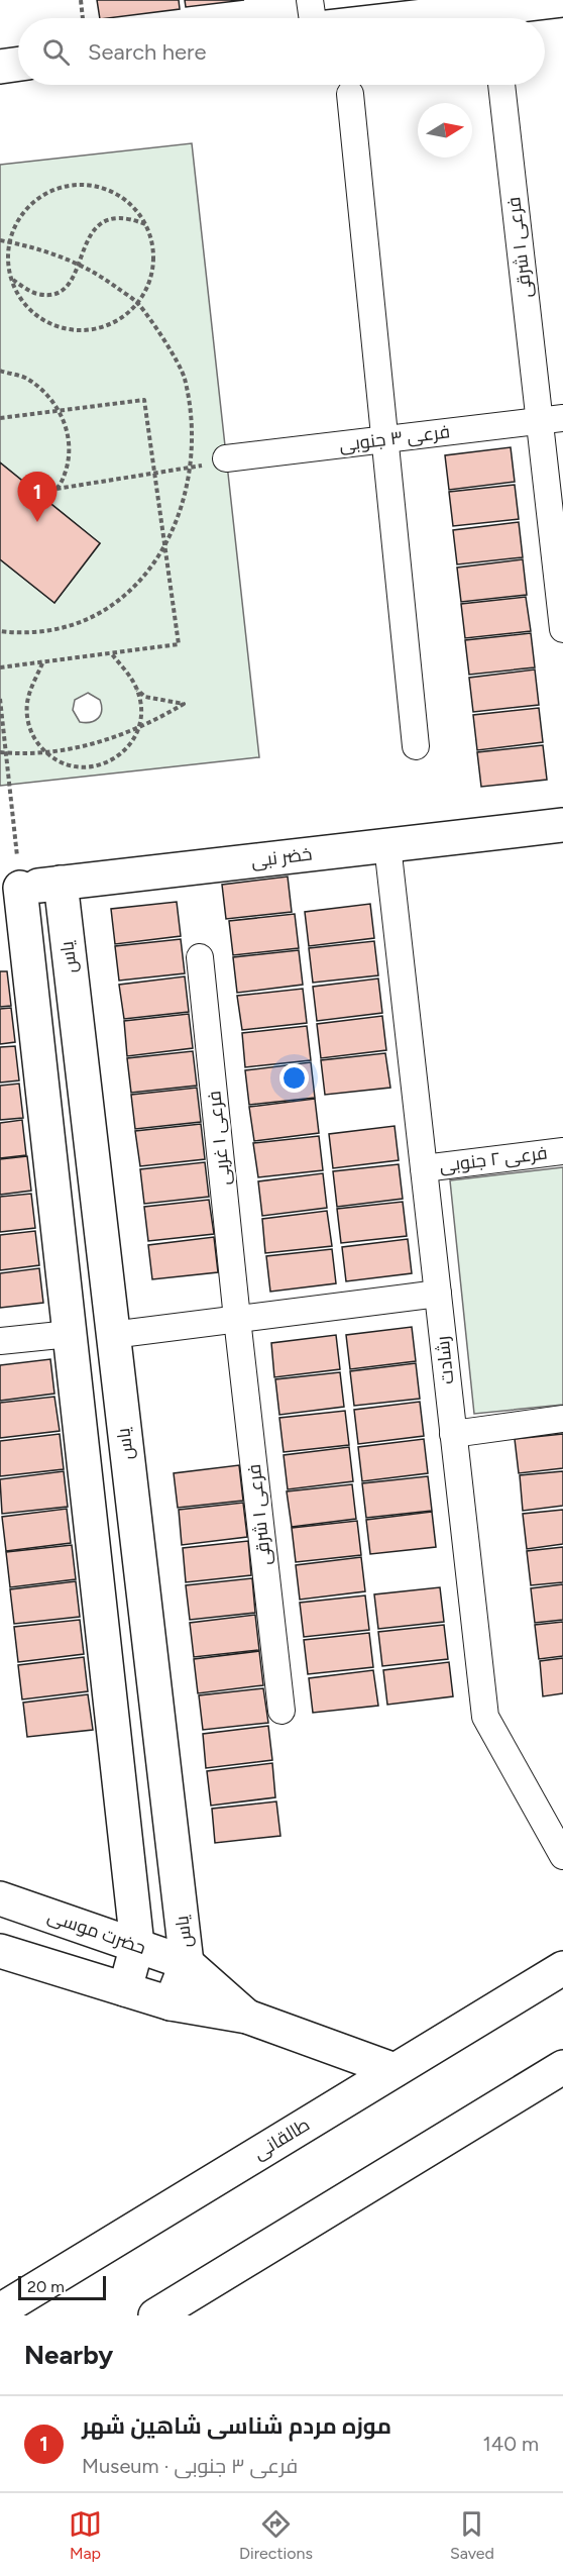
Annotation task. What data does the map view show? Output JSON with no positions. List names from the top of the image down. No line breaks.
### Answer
{"streets":{"street":["فرعی ۱ شرقی","فرعی ۳ جنوبی","خضر نبی","یاس","فرعی ۱ غربی","فرعی ۲ جنوبی","رشادت","حضرت موسی","طالقانی"]},"crossings":[["فرعی ۱ شرقی","فرعی ۳ جنوبی"],["فرعی ۱ شرقی","فرعی ۱ غربی"],["خضر نبی","یاس"],["خضر نبی","رشادت"],["یاس","حضرت موسی"],["فرعی ۲ جنوبی","رشادت"],["حضرت موسی","طالقانی"]],"scale_bar":"20 m","north":"right","page":{"search":"Search here","pins":"1","scale":"20 m","heading":"Nearby","list":[{"mark":"1","name":"موزه مردم شناسی شاهین شهر","note":"Museum · فرعی ۳ جنوبی","value":"140 m"}],"nav":["Map","Directions","Saved"]}}
